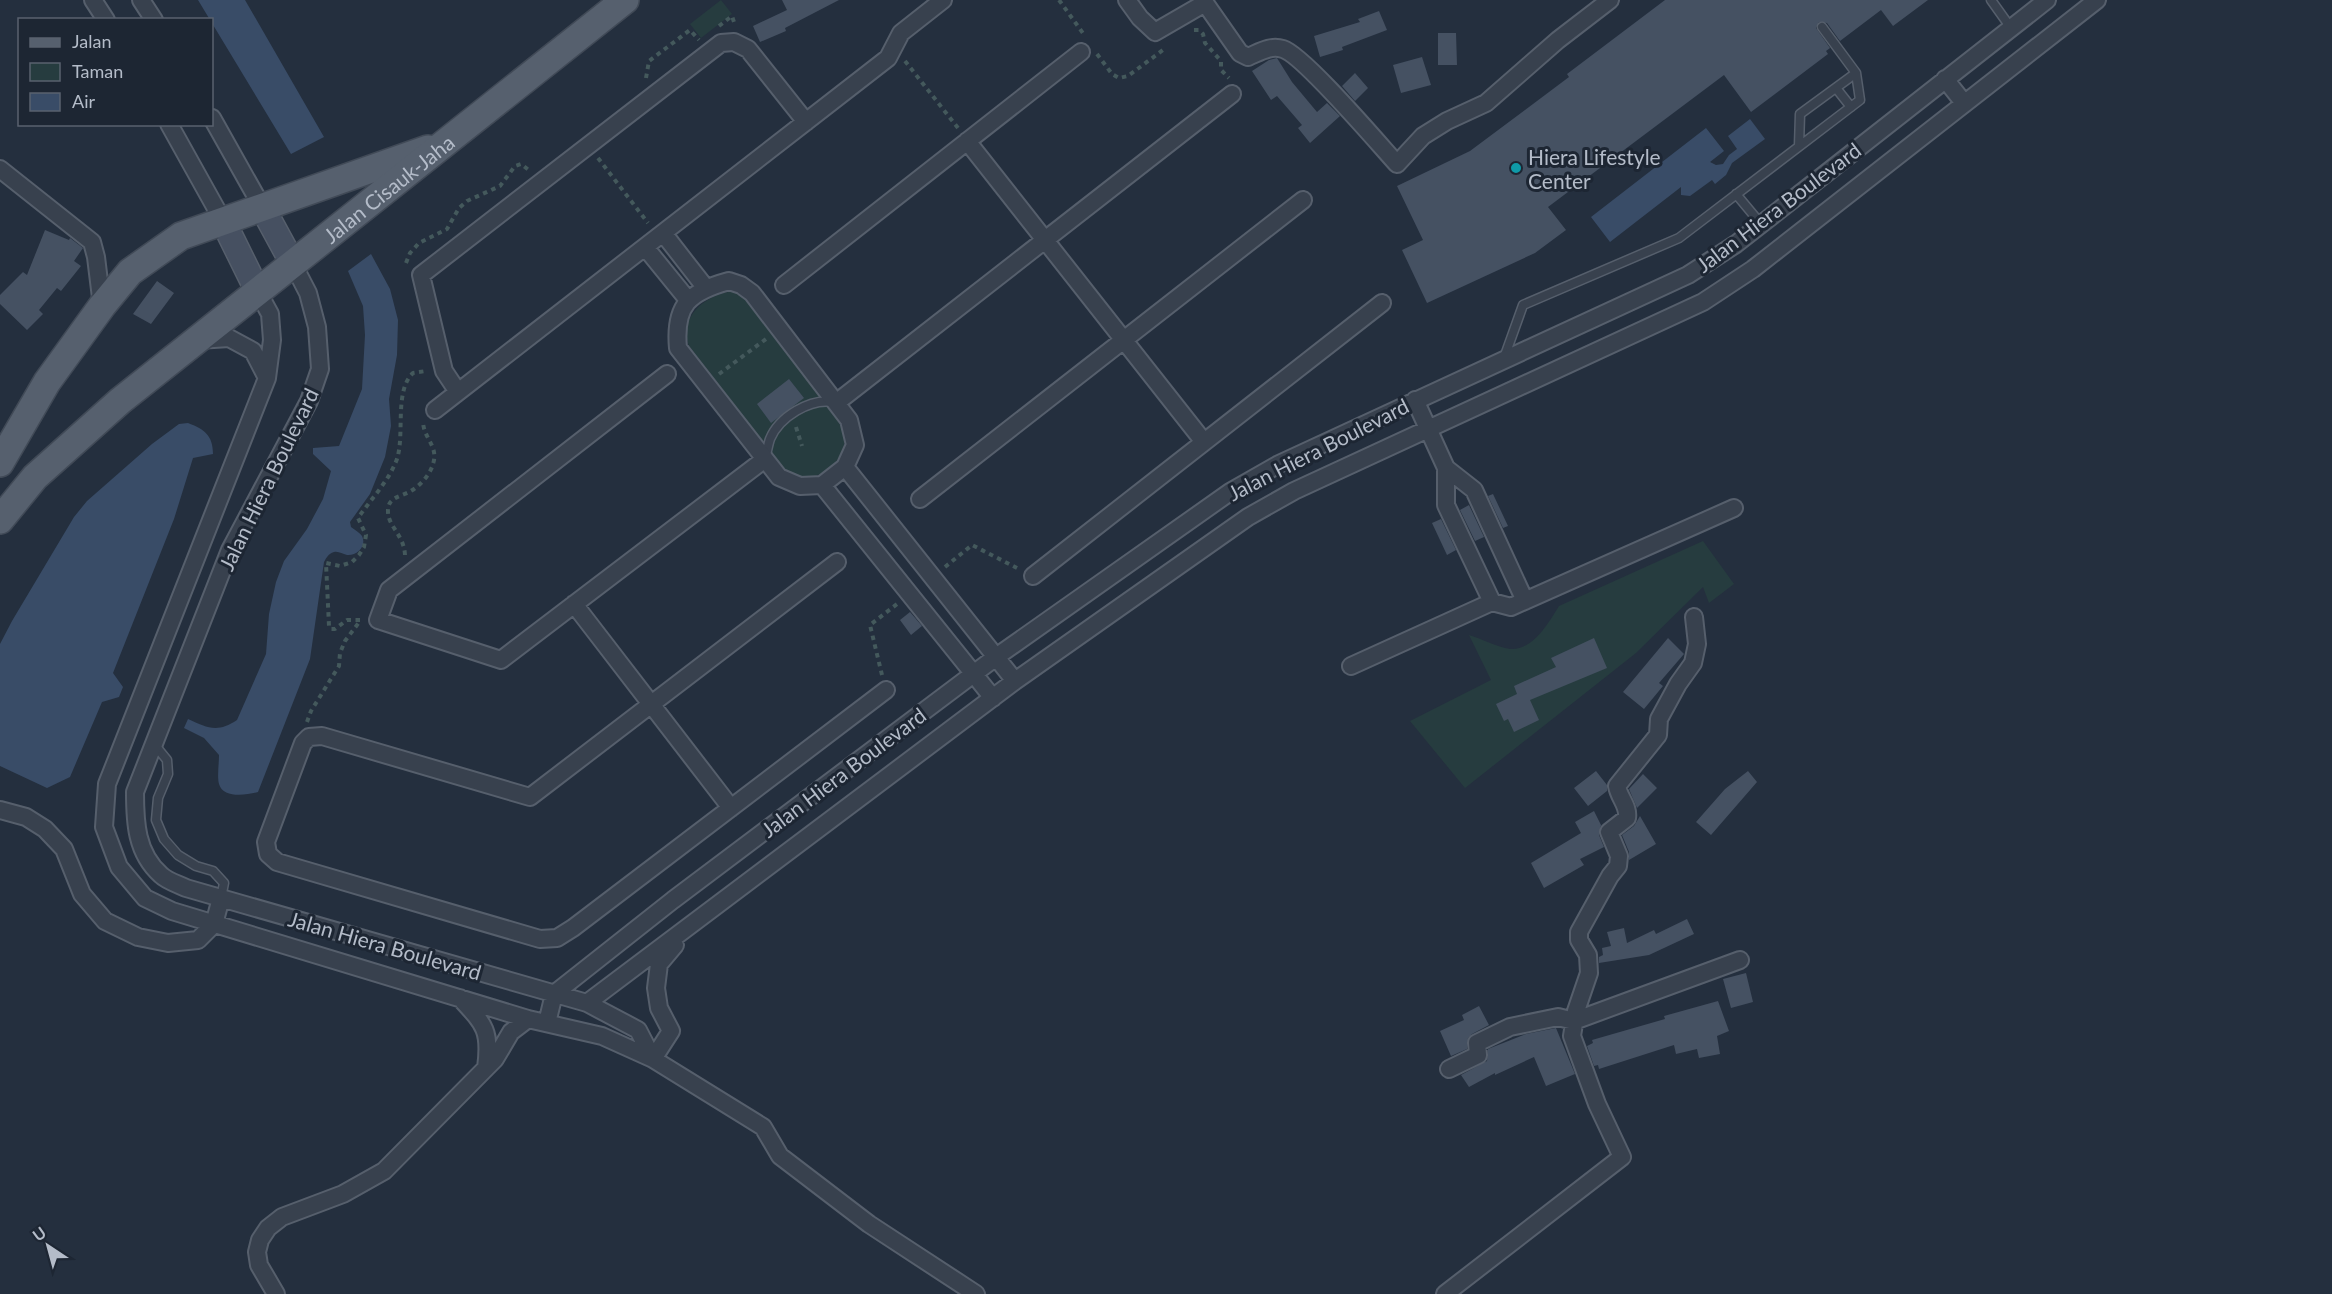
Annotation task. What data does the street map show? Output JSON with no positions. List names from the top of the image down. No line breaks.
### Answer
{"streets":{"main road":["Jalan Cisauk-Jaha"],"street":["Jalan Hiera Boulevard"]},"crossings":[["Jalan Cisauk-Jaha","Jalan Hiera Boulevard"]],"places":["Hiera Lifestyle Center"],"legend":["Jalan","Taman","Air"],"north":"top left"}
